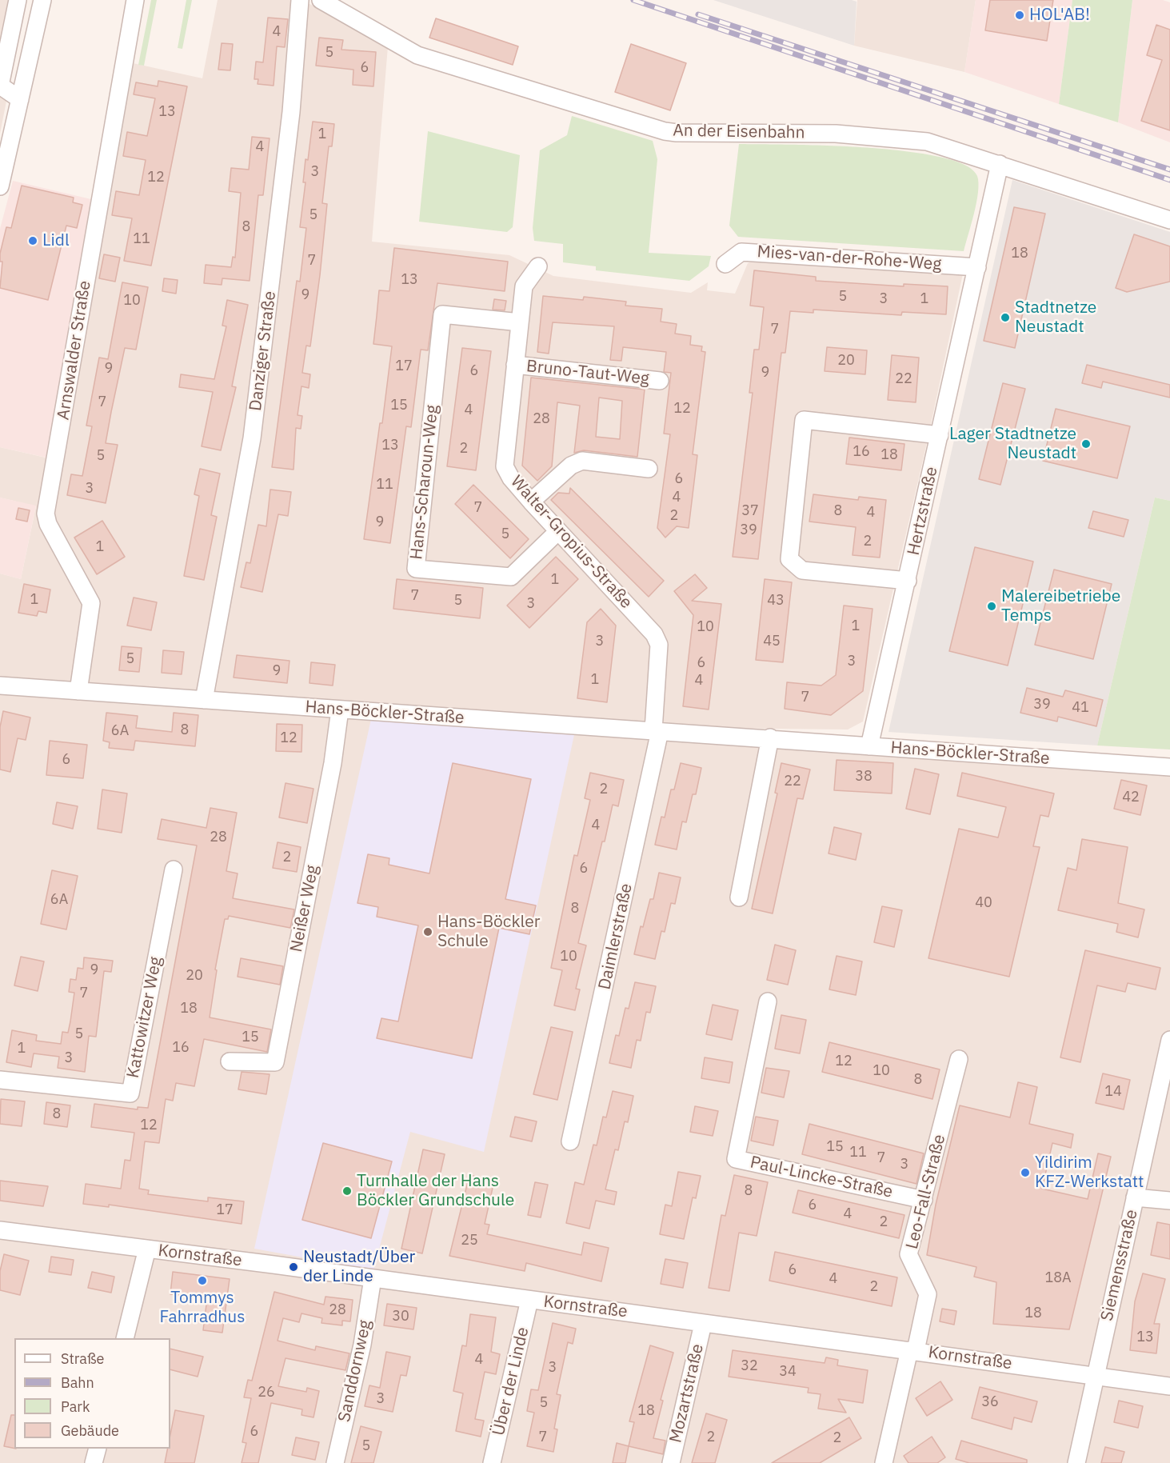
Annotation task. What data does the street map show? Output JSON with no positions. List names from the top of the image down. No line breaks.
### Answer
{"streets":{"street":["An der Eisenbahn","Mies-van-der-Rohe-Weg","Arnswalder Straße","Danziger Straße","Bruno-Taut-Weg","Hans-Scharoun-Weg","Hertzstraße","Walter-Gropius-Straße","Hans-Böckler-Straße","Neißer Weg","Daimlerstraße","Kattowitzer Weg","Paul-Lincke-Straße","Leo-Fall-Straße","Kornstraße","Siemensstraße","Sanddornweg","Über der Linde","Mozartstraße"]},"crossings":[["An der Eisenbahn","Hertzstraße"],["Mies-van-der-Rohe-Weg","Hertzstraße"],["Arnswalder Straße","Hans-Böckler-Straße"],["Danziger Straße","Hans-Böckler-Straße"],["Bruno-Taut-Weg","Walter-Gropius-Straße"],["Hans-Scharoun-Weg","Walter-Gropius-Straße"],["Hertzstraße","Hans-Böckler-Straße"],["Walter-Gropius-Straße","Hans-Böckler-Straße"],["Walter-Gropius-Straße","Daimlerstraße"],["Hans-Böckler-Straße","Neißer Weg"],["Hans-Böckler-Straße","Daimlerstraße"],["Paul-Lincke-Straße","Leo-Fall-Straße"],["Leo-Fall-Straße","Kornstraße"],["Kornstraße","Siemensstraße"],["Kornstraße","Sanddornweg"],["Kornstraße","Über der Linde"],["Kornstraße","Mozartstraße"]],"places":["HOL'AB!","Lidl","Stadtnetze Neustadt","Lager Stadtnetze Neustadt","Malereibetriebe Temps","Hans-Böckler Schule","Yildirim KFZ-Werkstatt","Turnhalle der Hans Böckler Grundschule","Neustadt/Über der Linde","Tommys Fahrradhus"],"house_numbers":["4","5","6","13","1","4","3","12","5","8","11","18","7","13","9","5","3","1","10","7","20","17","9","6","9","22","7","15","12","4","28","13","2","16","18","5","6","11","3","4","7","37","8","4","2","9","39","5","2","1","1","7","1","5","43","3","1","10","3","45","5","3","6","9","1","4","7","39","41","8","6A","12","6","38","22","2","42","4","28","2","6","6A","40","8","10","9","20","7","18","5","15","16","1","3","12","10","8","14","8","12","15","11","7","3","8","6","17","4","2","25","6","18A","4","2","28","18","30","13","4","32","3","34","26","3","36","5","18","6","7","2","2","5"],"legend":["Straße","Bahn","Park","Gebäude"]}
